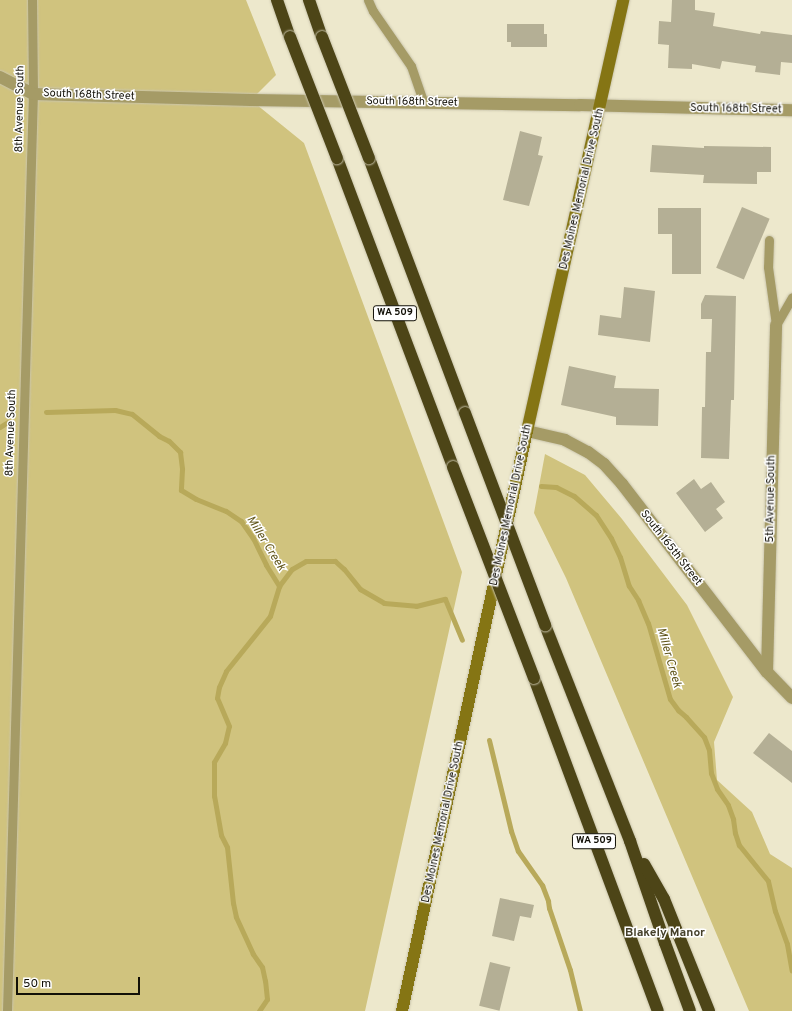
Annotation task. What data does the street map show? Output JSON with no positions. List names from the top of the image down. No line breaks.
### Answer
{"streets":{"highway":["WA 509"],"main road":["Des Moines Memorial Drive South"],"street":["South 168th Street","5th Avenue South","South 165th Street"],"lane":["8th Avenue South"]},"crossings":[["South 168th Street","8th Avenue South"],["South 168th Street","Des Moines Memorial Drive South"],["Des Moines Memorial Drive South","South 165th Street"],["5th Avenue South","South 165th Street"]],"districts":["Blakely Manor"],"water":["Miller Creek"],"scale_bar":"50 m"}
